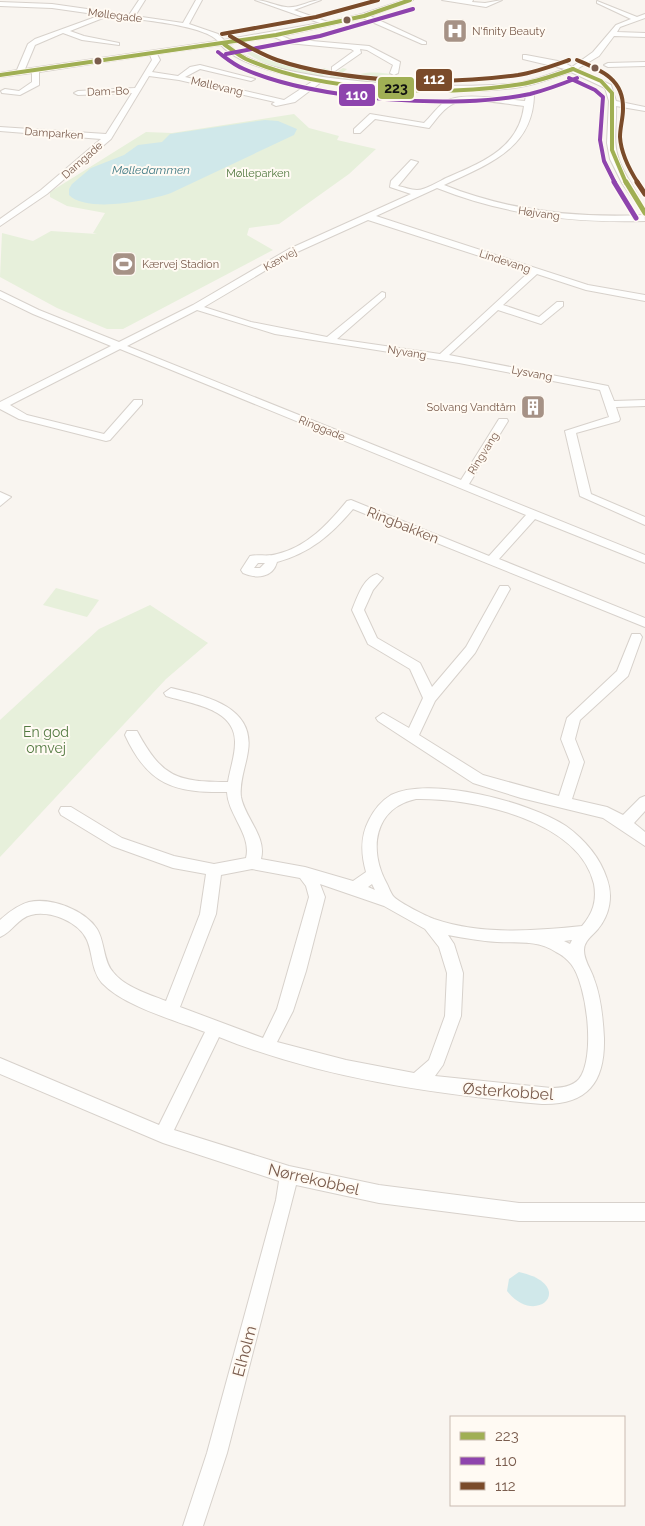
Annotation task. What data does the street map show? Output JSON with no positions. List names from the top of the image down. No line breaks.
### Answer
{"streets":{"street":["Møllegade","Møllevang","Dam-Bo","Damparken","Damgade","Højvang","Kærvej","Lindevang","Nyvang","Lysvang","Ringgade","Ringvang","Ringbakken","Østerkobbel","Nørrekobbel","Elholm"]},"crossings":[["Møllevang","Damgade"],["Dam-Bo","Damgade"],["Damparken","Damgade"],["Højvang","Kærvej"],["Kærvej","Lindevang"],["Kærvej","Nyvang"],["Kærvej","Ringgade"],["Lindevang","Nyvang"],["Nyvang","Lysvang"],["Ringgade","Ringvang"],["Nørrekobbel","Elholm"]],"water":["Mølledammen"],"parks":["Mølleparken","En god omvej"],"places":{"hospital":["N'finity Beauty"],"sports":["Kærvej Stadion"],"building":["Solvang Vandtårn"]},"lines":["transit line 223","transit line 112","transit line 110"],"legend":["223","110","112"]}
